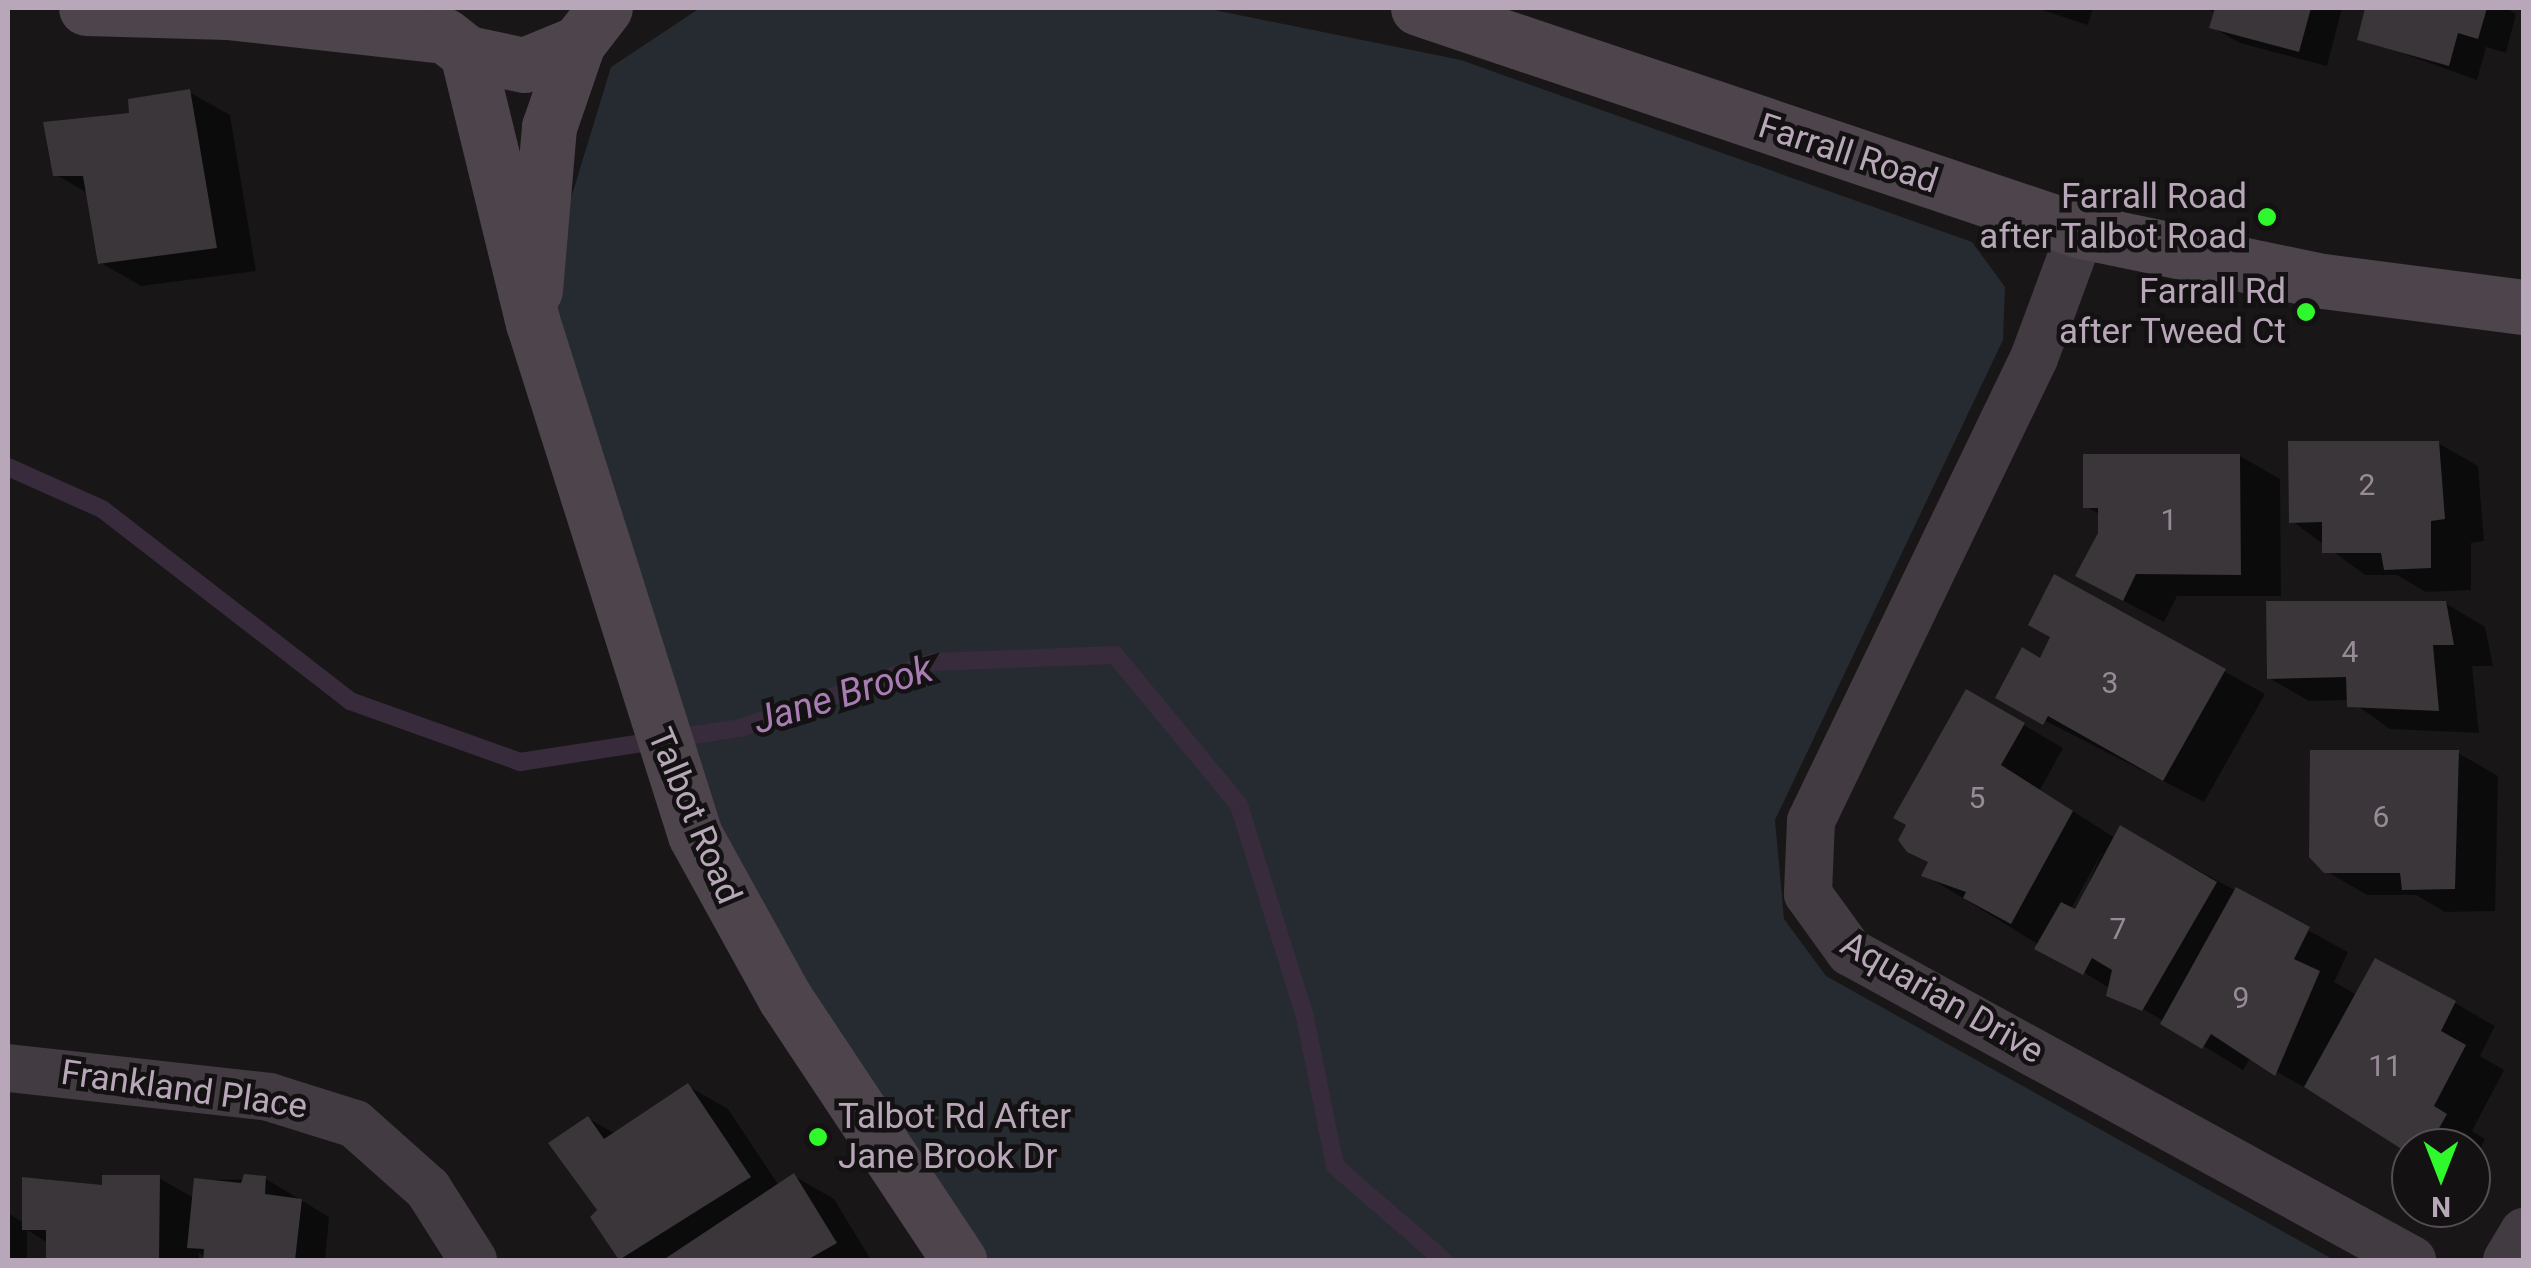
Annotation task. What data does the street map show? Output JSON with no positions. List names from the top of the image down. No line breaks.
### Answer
{"streets":{"main road":["Farrall Road","Talbot Road"],"street":["Aquarian Drive","Frankland Place"]},"crossings":[["Farrall Road","Aquarian Drive"]],"water":["Jane Brook"],"places":["Farrall Road after Talbot Road","Farrall Rd after Tweed Ct","Talbot Rd After Jane Brook Dr"],"house_numbers":["2","1","4","3","5","6","7","9","11"],"north":"bottom"}
